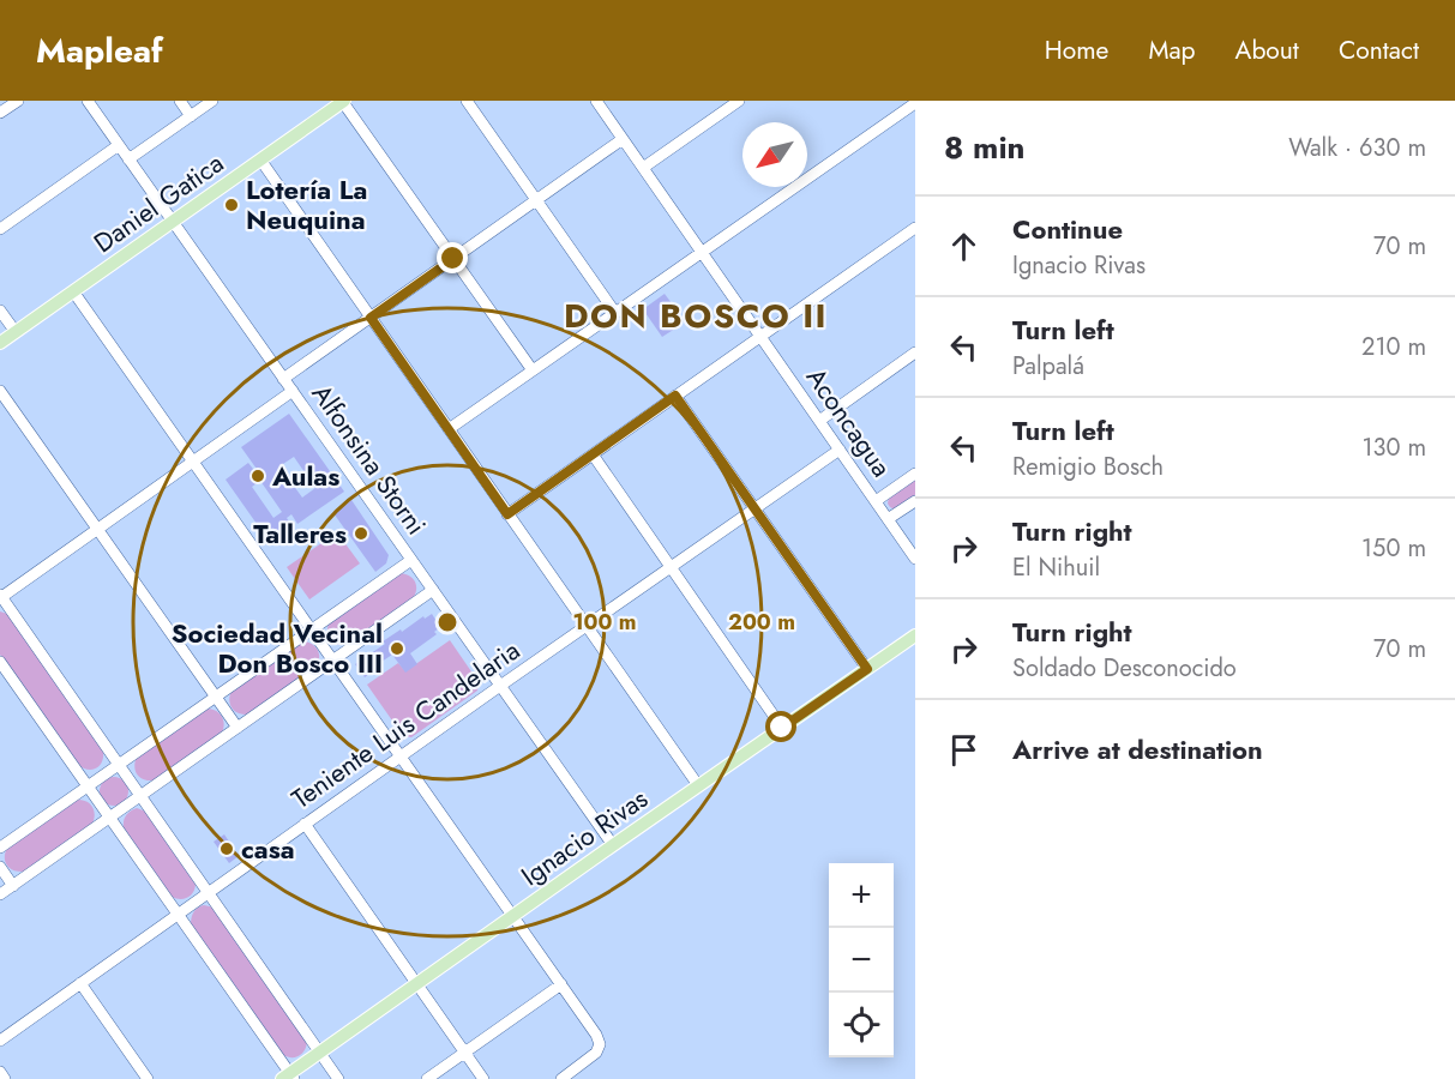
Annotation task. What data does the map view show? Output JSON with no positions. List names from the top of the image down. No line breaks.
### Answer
{"streets":{"main road":["Daniel Gatica","Ignacio Rivas"],"street":["Aconcagua","Alfonsina Storni","Teniente Luis Candelaria"]},"crossings":[["Daniel Gatica","Alfonsina Storni"],["Aconcagua","Teniente Luis Candelaria"],["Alfonsina Storni","Teniente Luis Candelaria"],["Alfonsina Storni","Ignacio Rivas"]],"districts":["DON BOSCO II"],"places":["Lotería La Neuquina","Aulas","Talleres","Sociedad Vecinal Don Bosco III","casa"],"north":"bottom left","page":{"header":"Mapleaf","nav":["Home","Map","About","Contact"],"heading":["8 min","Walk · 630 m"],"list":[["Continue","Ignacio Rivas","70 m"],["Turn left","Palpalá","210 m"],["Turn left","Remigio Bosch","130 m"],["Turn right","El Nihuil","150 m"],["Turn right","Soldado Desconocido","70 m"],"Arrive at destination"],"map_buttons":["+","−"]},"rings":["100 m","200 m"]}
